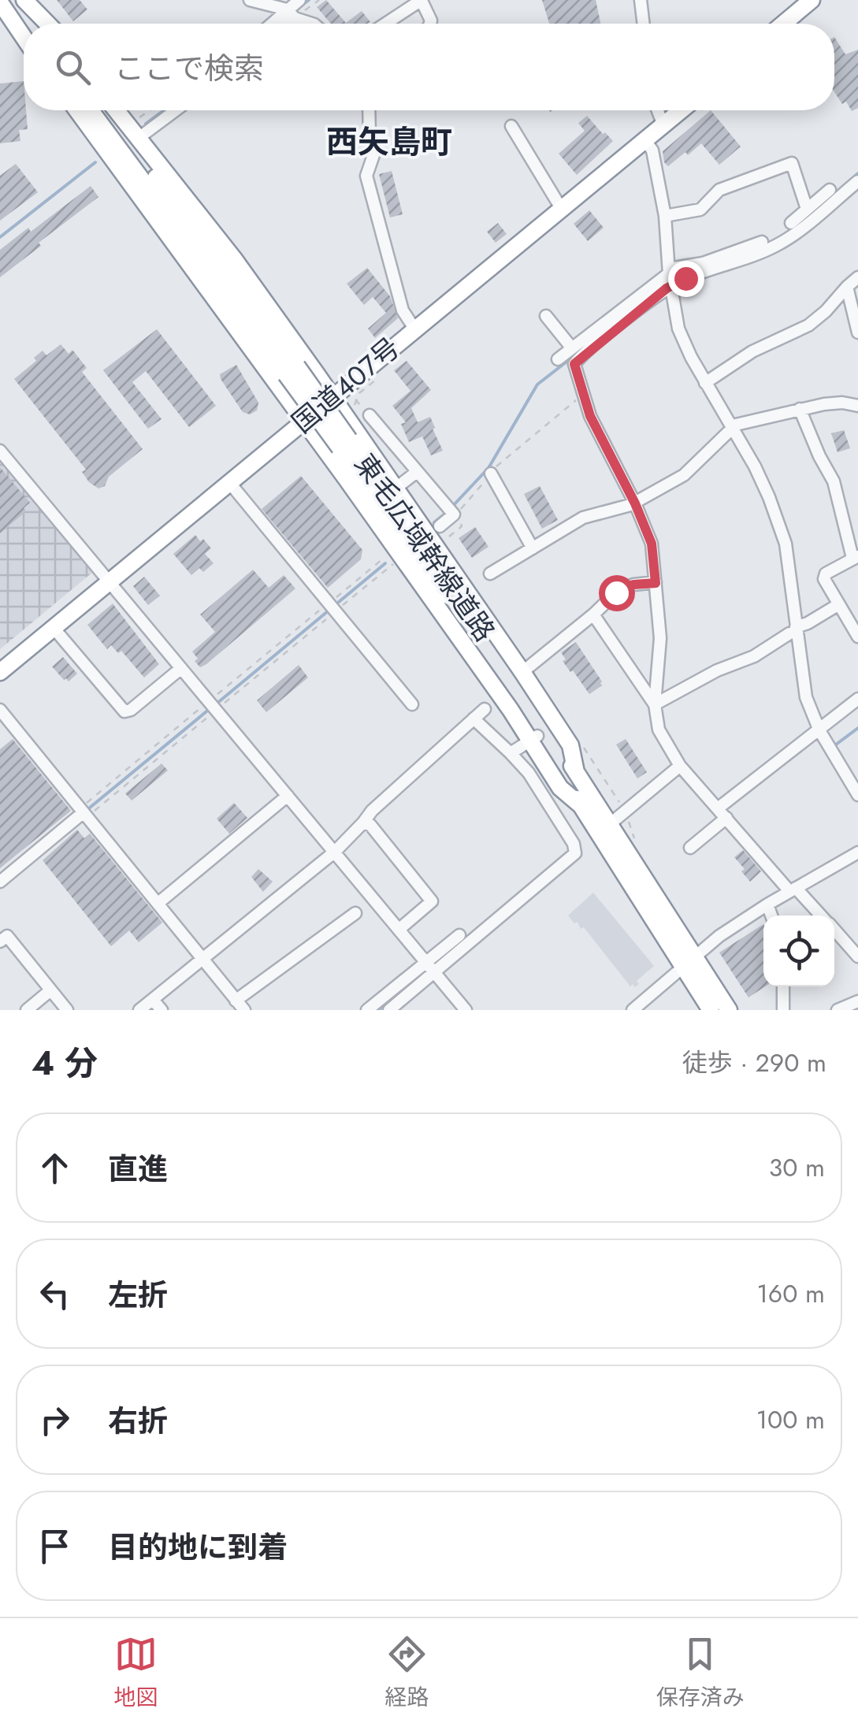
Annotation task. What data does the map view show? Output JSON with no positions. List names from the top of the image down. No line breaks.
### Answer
{"streets":{"highway":["国道407号","東毛広域幹線道路"]},"districts":["西矢島町"],"page":{"search":"ここで検索","heading":["4 分","徒歩 · 290 m"],"list":[["直進","30 m"],["左折","160 m"],["右折","100 m"],"目的地に到着"],"nav":["地図","経路","保存済み"]}}
